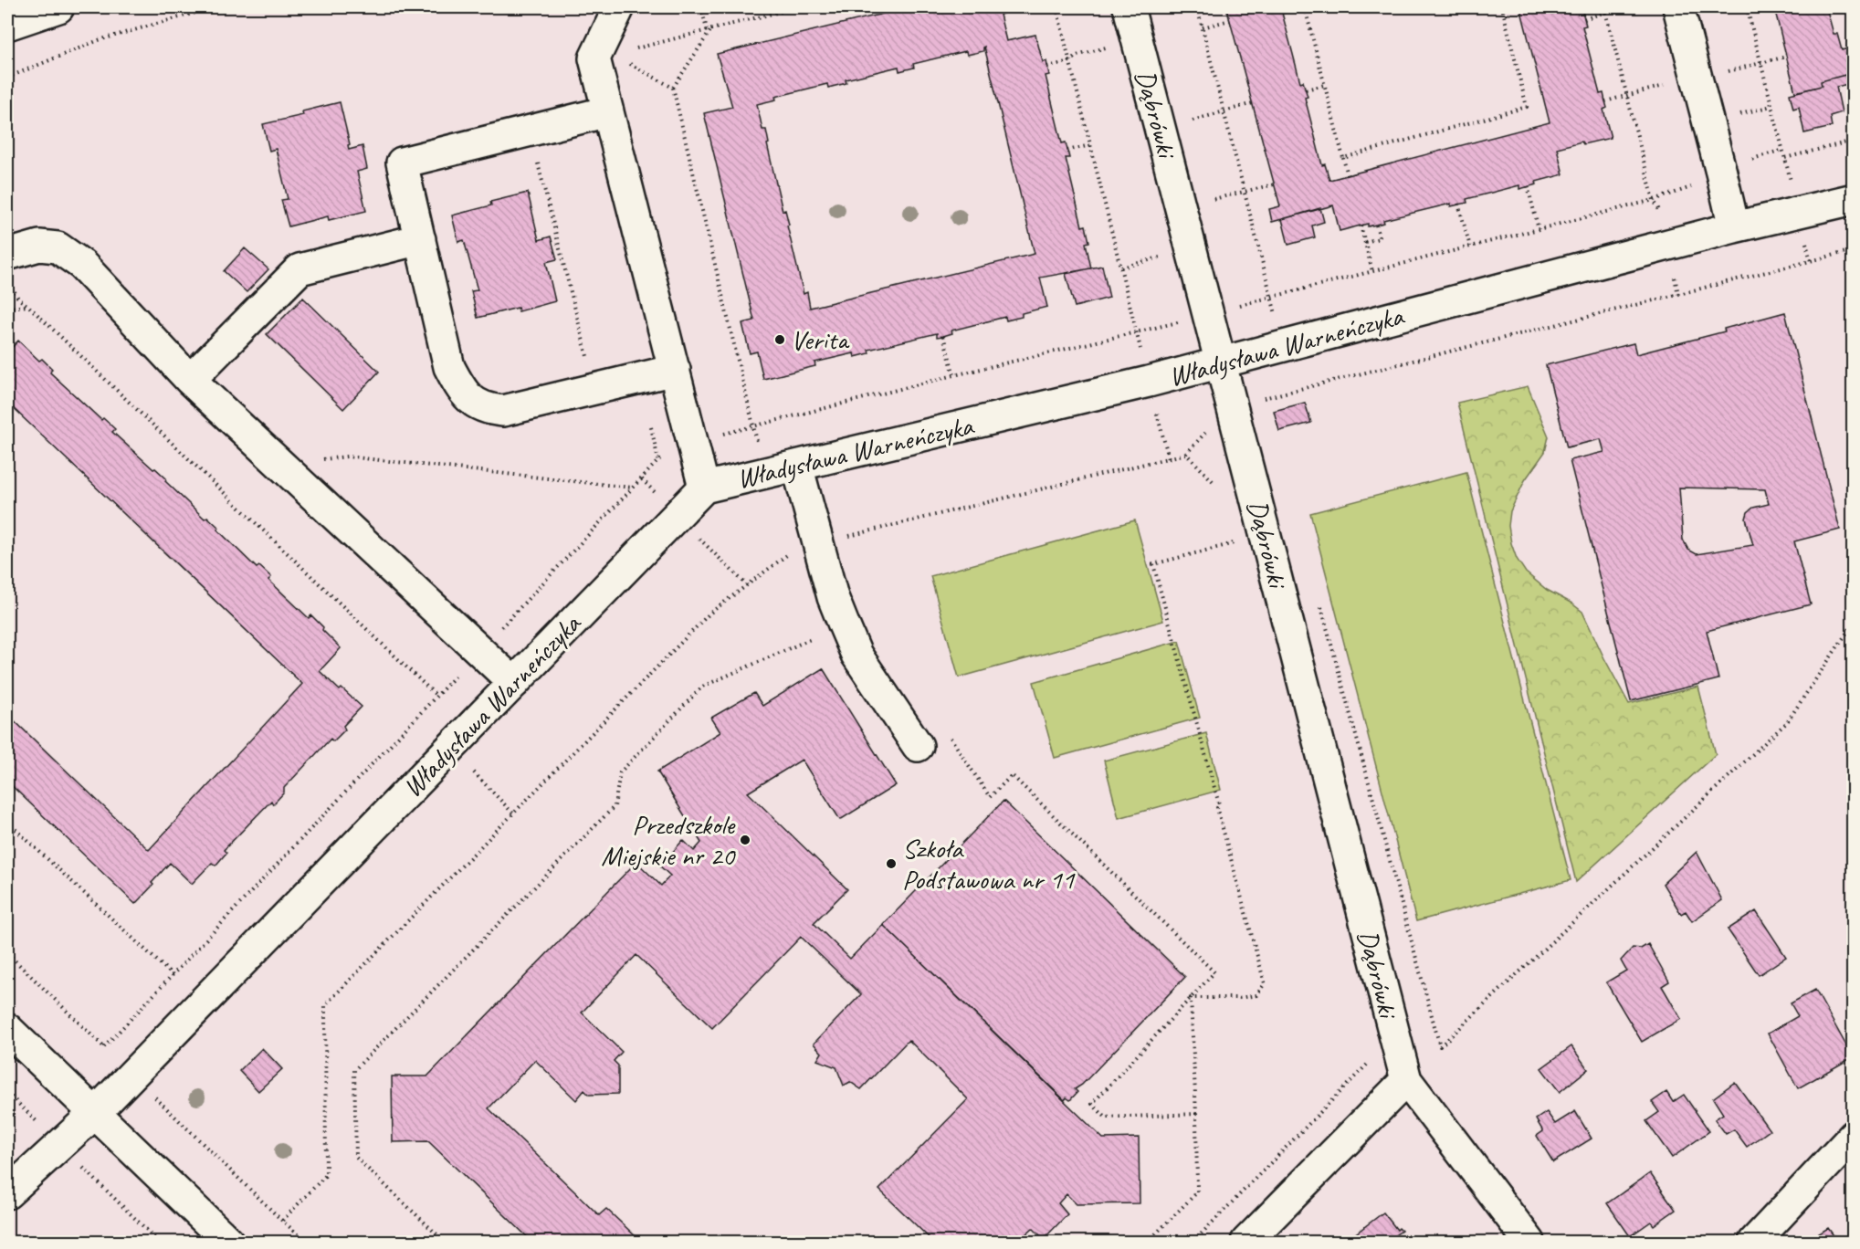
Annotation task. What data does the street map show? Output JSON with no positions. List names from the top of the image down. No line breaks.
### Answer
{"streets":{"street":["Dąbrówki","Władysława Warneńczyka"]},"crossings":[["Dąbrówki","Władysława Warneńczyka"]],"places":["Verita","Przedszkole Miejskie nr 20","Szkoła Podstawowa nr 11"]}
